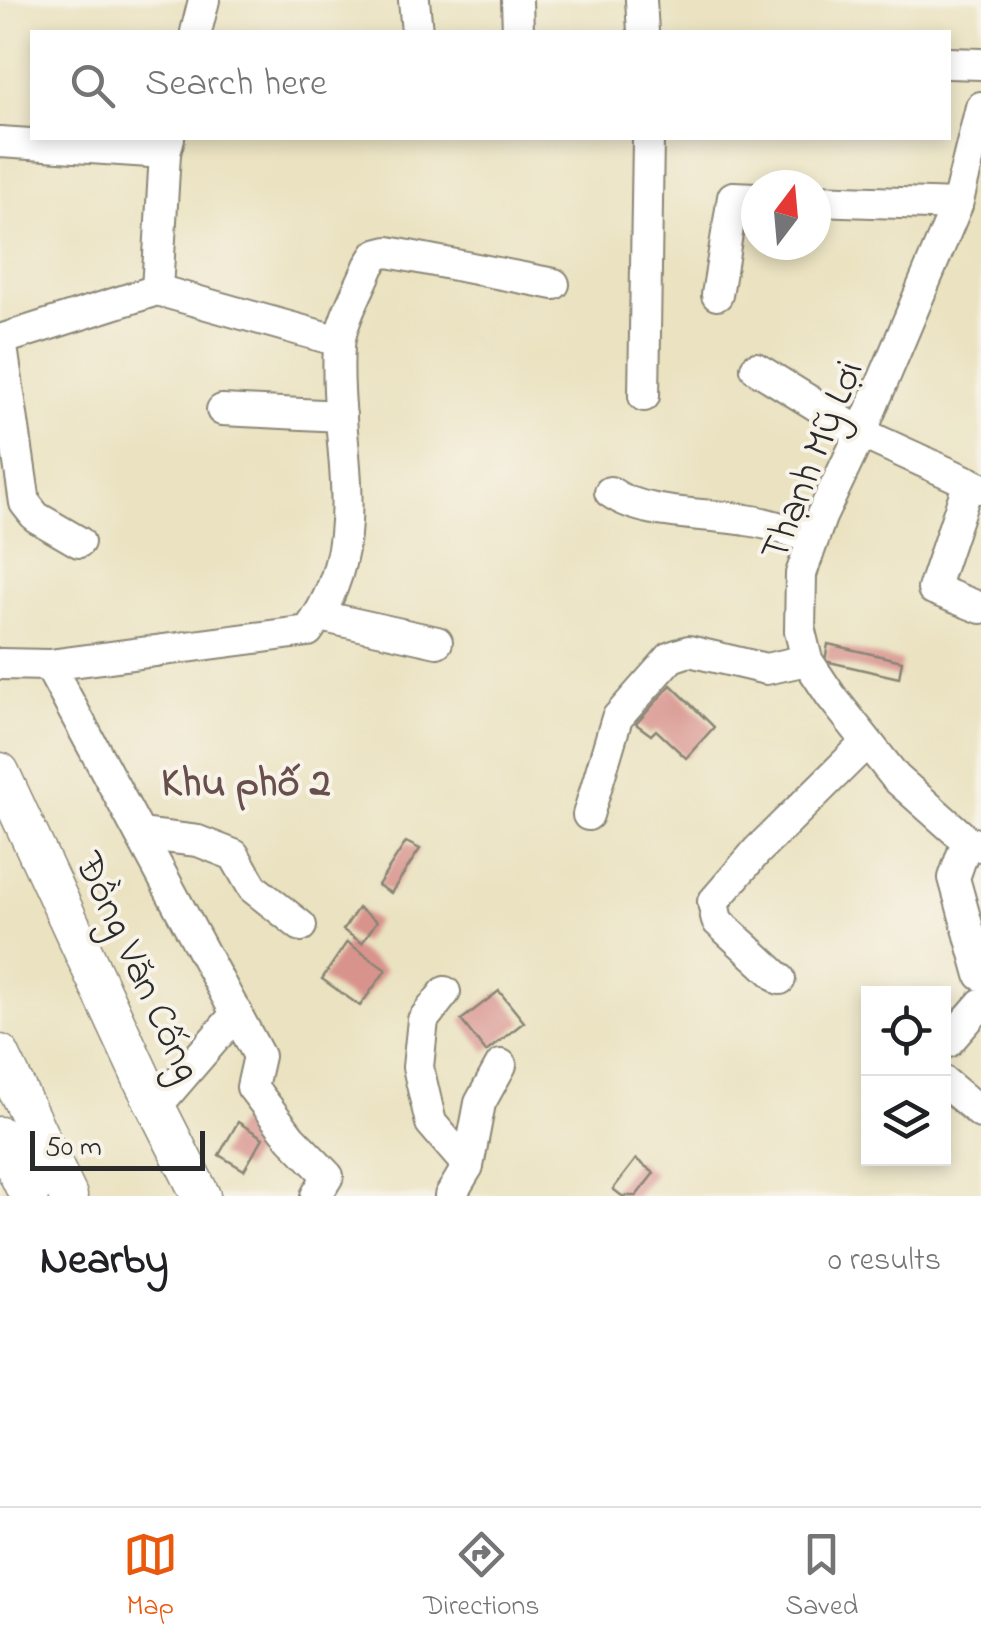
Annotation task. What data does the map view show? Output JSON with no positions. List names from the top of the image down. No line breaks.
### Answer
{"streets":{"main road":["Đồng Văn Cống"],"street":["Thạnh Mỹ Lợi"]},"districts":["Khu phố 2"],"scale_bar":"50 m","north":"top","page":{"search":"Search here","scale":"50 m","heading":["Nearby","0 results"],"nav":["Map","Directions","Saved"]}}
